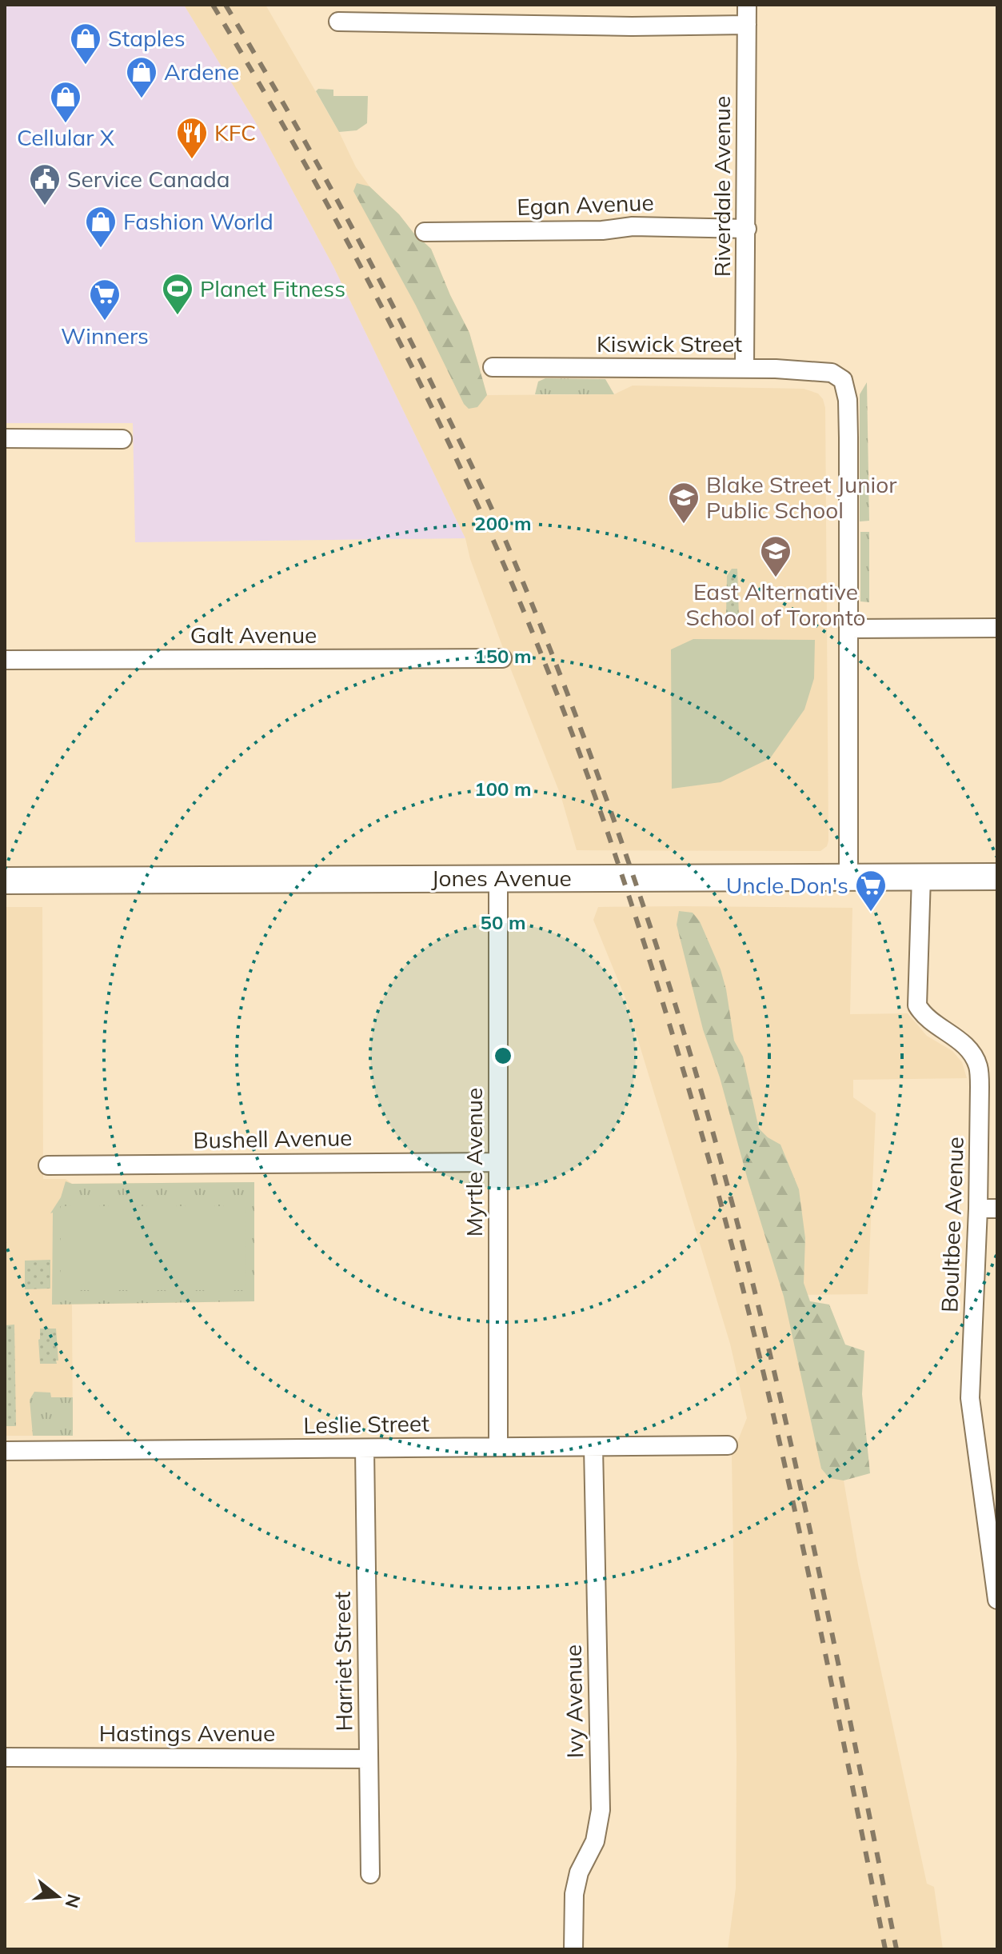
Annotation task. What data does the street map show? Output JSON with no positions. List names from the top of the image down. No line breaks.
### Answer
{"streets":{"street":["Riverdale Avenue","Egan Avenue","Kiswick Street","Galt Avenue","Jones Avenue","Bushell Avenue","Myrtle Avenue","Boultbee Avenue","Leslie Street","Harriet Street","Ivy Avenue","Hastings Avenue"]},"crossings":[["Riverdale Avenue","Egan Avenue"],["Riverdale Avenue","Kiswick Street"],["Jones Avenue","Myrtle Avenue"],["Jones Avenue","Boultbee Avenue"],["Bushell Avenue","Myrtle Avenue"],["Myrtle Avenue","Leslie Street"],["Leslie Street","Harriet Street"],["Leslie Street","Ivy Avenue"],["Harriet Street","Hastings Avenue"]],"places":{"shop":["Staples","Ardene","Cellular X","Fashion World"],"restaurant":["KFC"],"public building":["Service Canada"],"sports":["Planet Fitness"],"supermarket":["Winners","Uncle Don's"],"school or university":["Blake Street Junior Public School","East Alternative School of Toronto"]},"north":"right","rings":["200 m","150 m","100 m","50 m"]}
